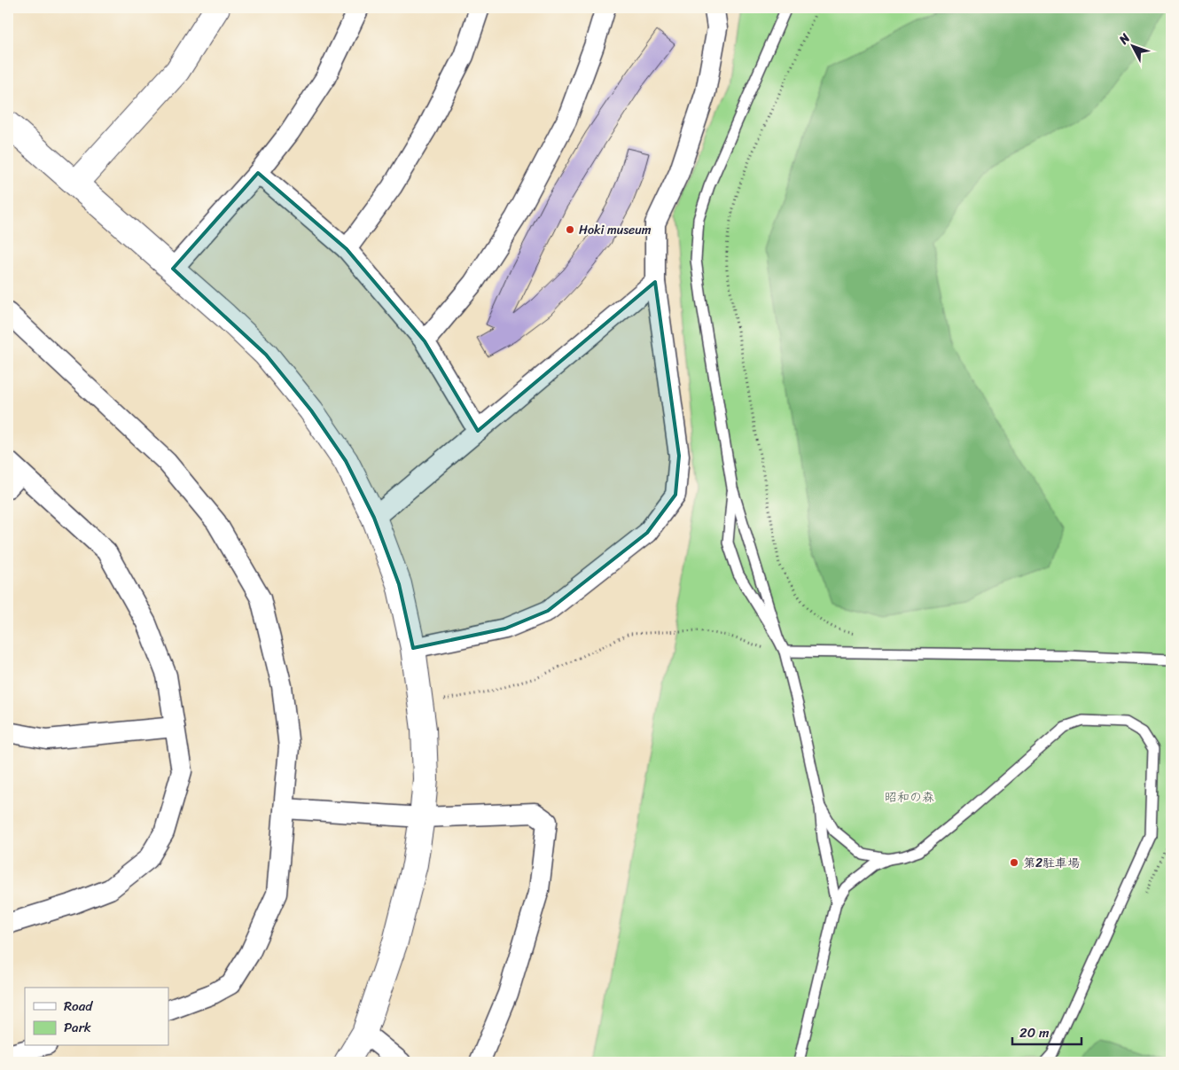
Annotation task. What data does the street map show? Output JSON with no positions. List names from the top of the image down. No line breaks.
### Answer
{"parks":["昭和の森"],"places":["Hoki museum","第2駐車場"],"legend":["Road","Park"],"scale_bar":"20 m","north":"top left"}
